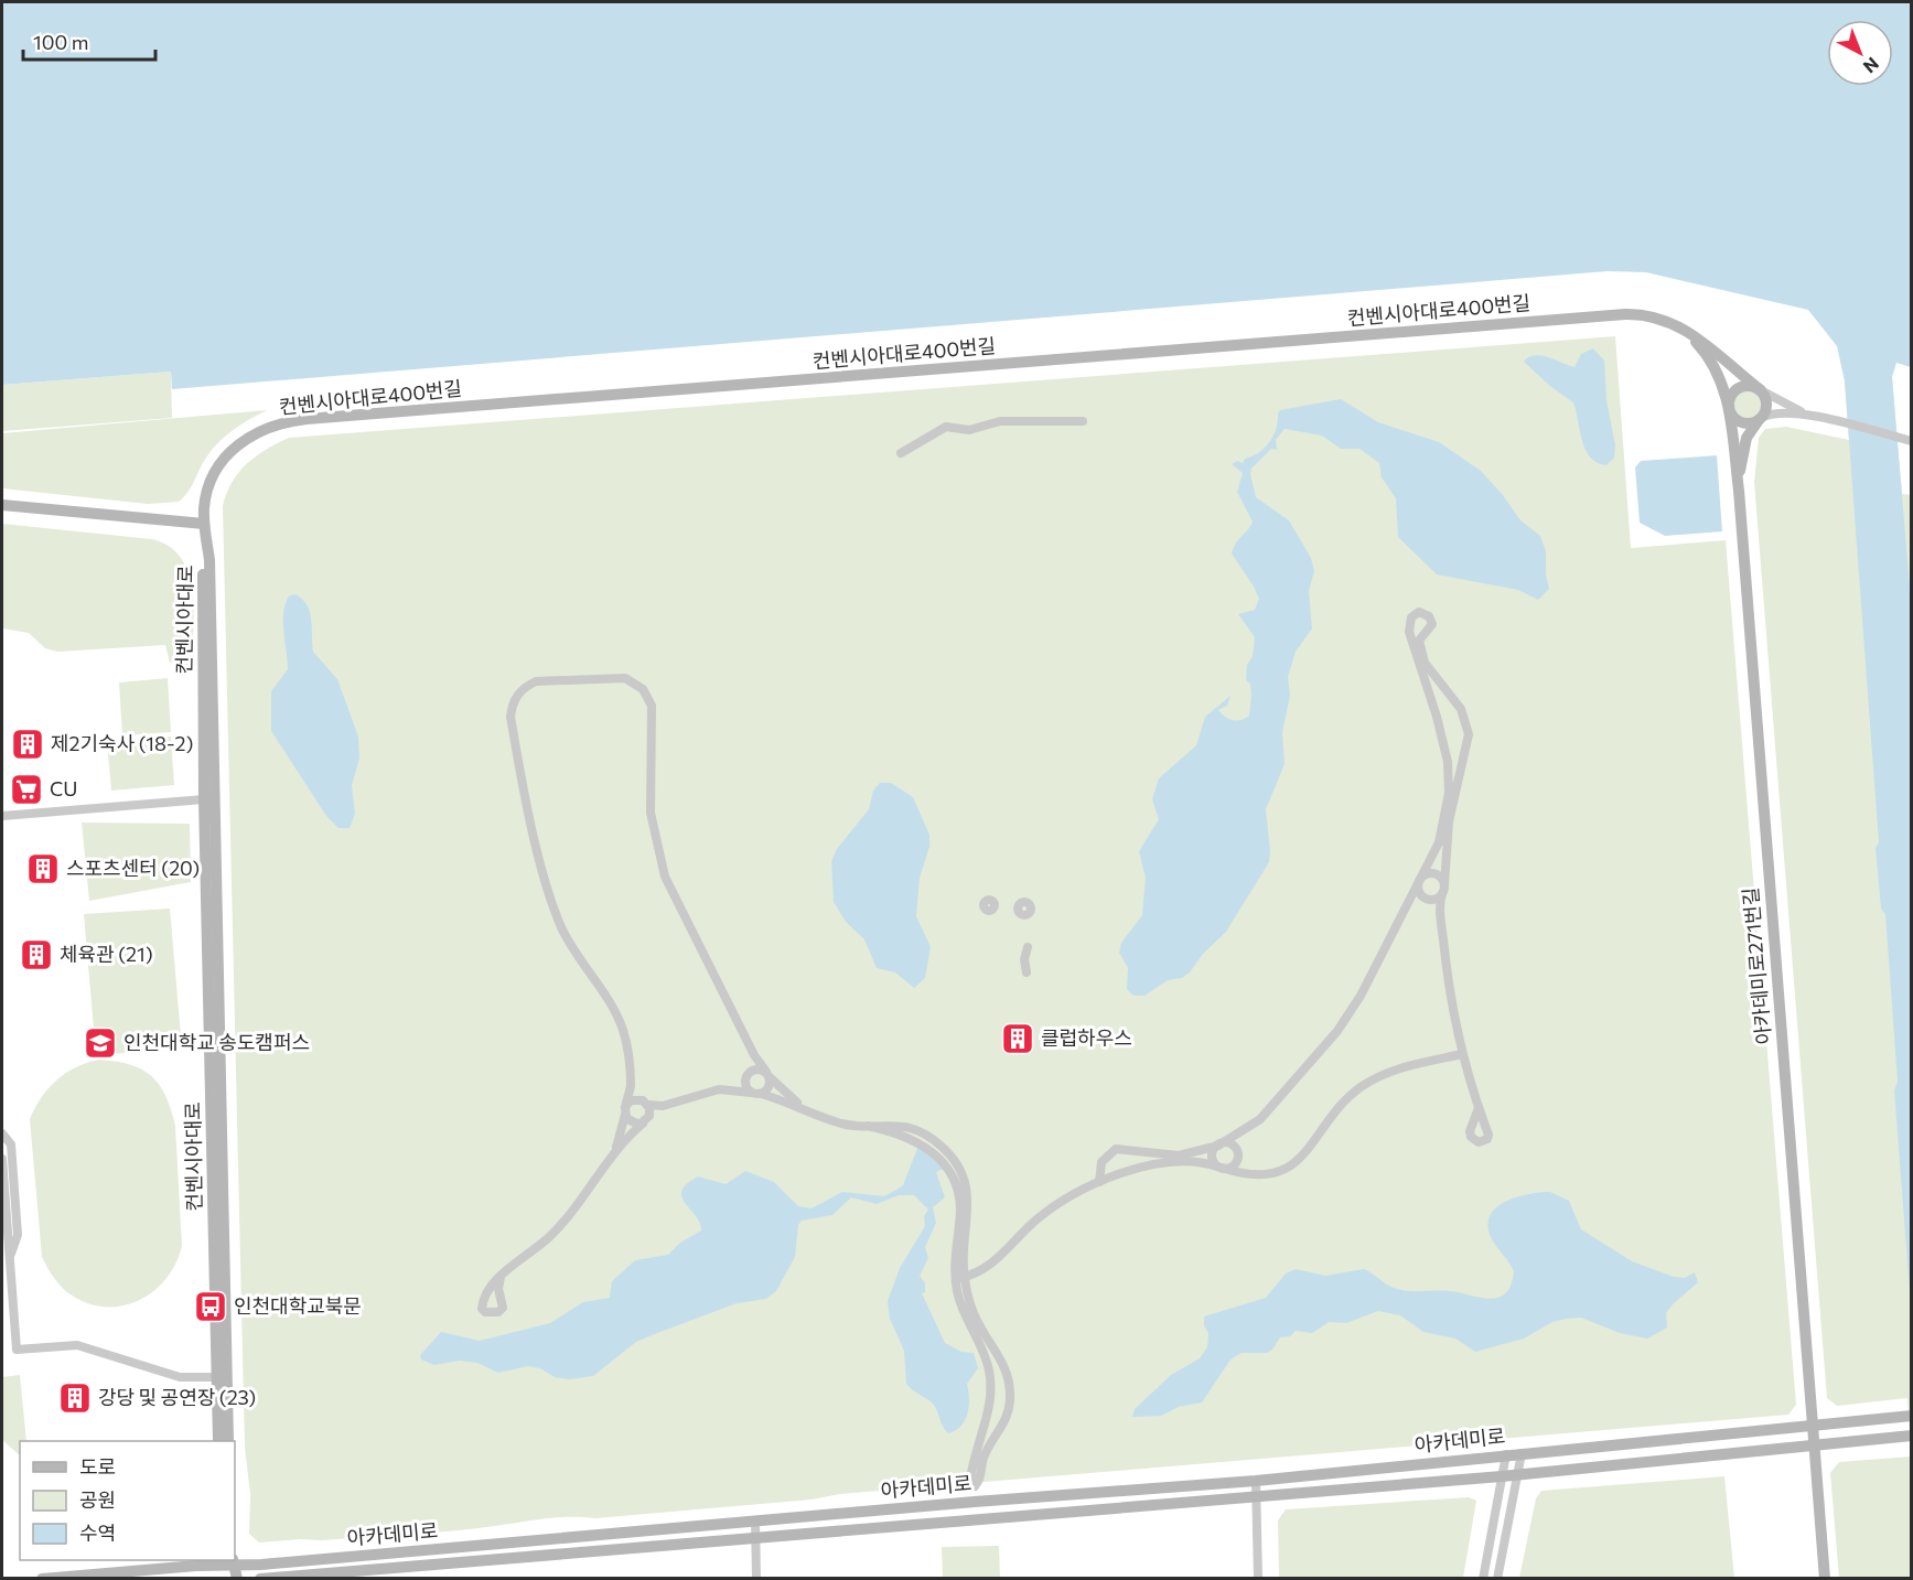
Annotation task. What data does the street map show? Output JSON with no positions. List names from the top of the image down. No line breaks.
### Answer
{"streets":{"main road":["컨벤시아대로400번길","컨벤시아대로","아카데미로271번길","아카데미로"]},"crossings":[["컨벤시아대로400번길","컨벤시아대로"],["아카데미로271번길","아카데미로"]],"places":{"building":["제2기숙사 (18-2)","스포츠센터 (20)","체육관 (21)","클럽하우스","강당 및 공연장 (23)"],"supermarket":["CU"],"school or university":["인천대학교 송도캠퍼스"],"bus stop":["인천대학교북문"]},"legend":["도로","공원","수역"],"scale_bar":"100 m","north":"bottom right"}
